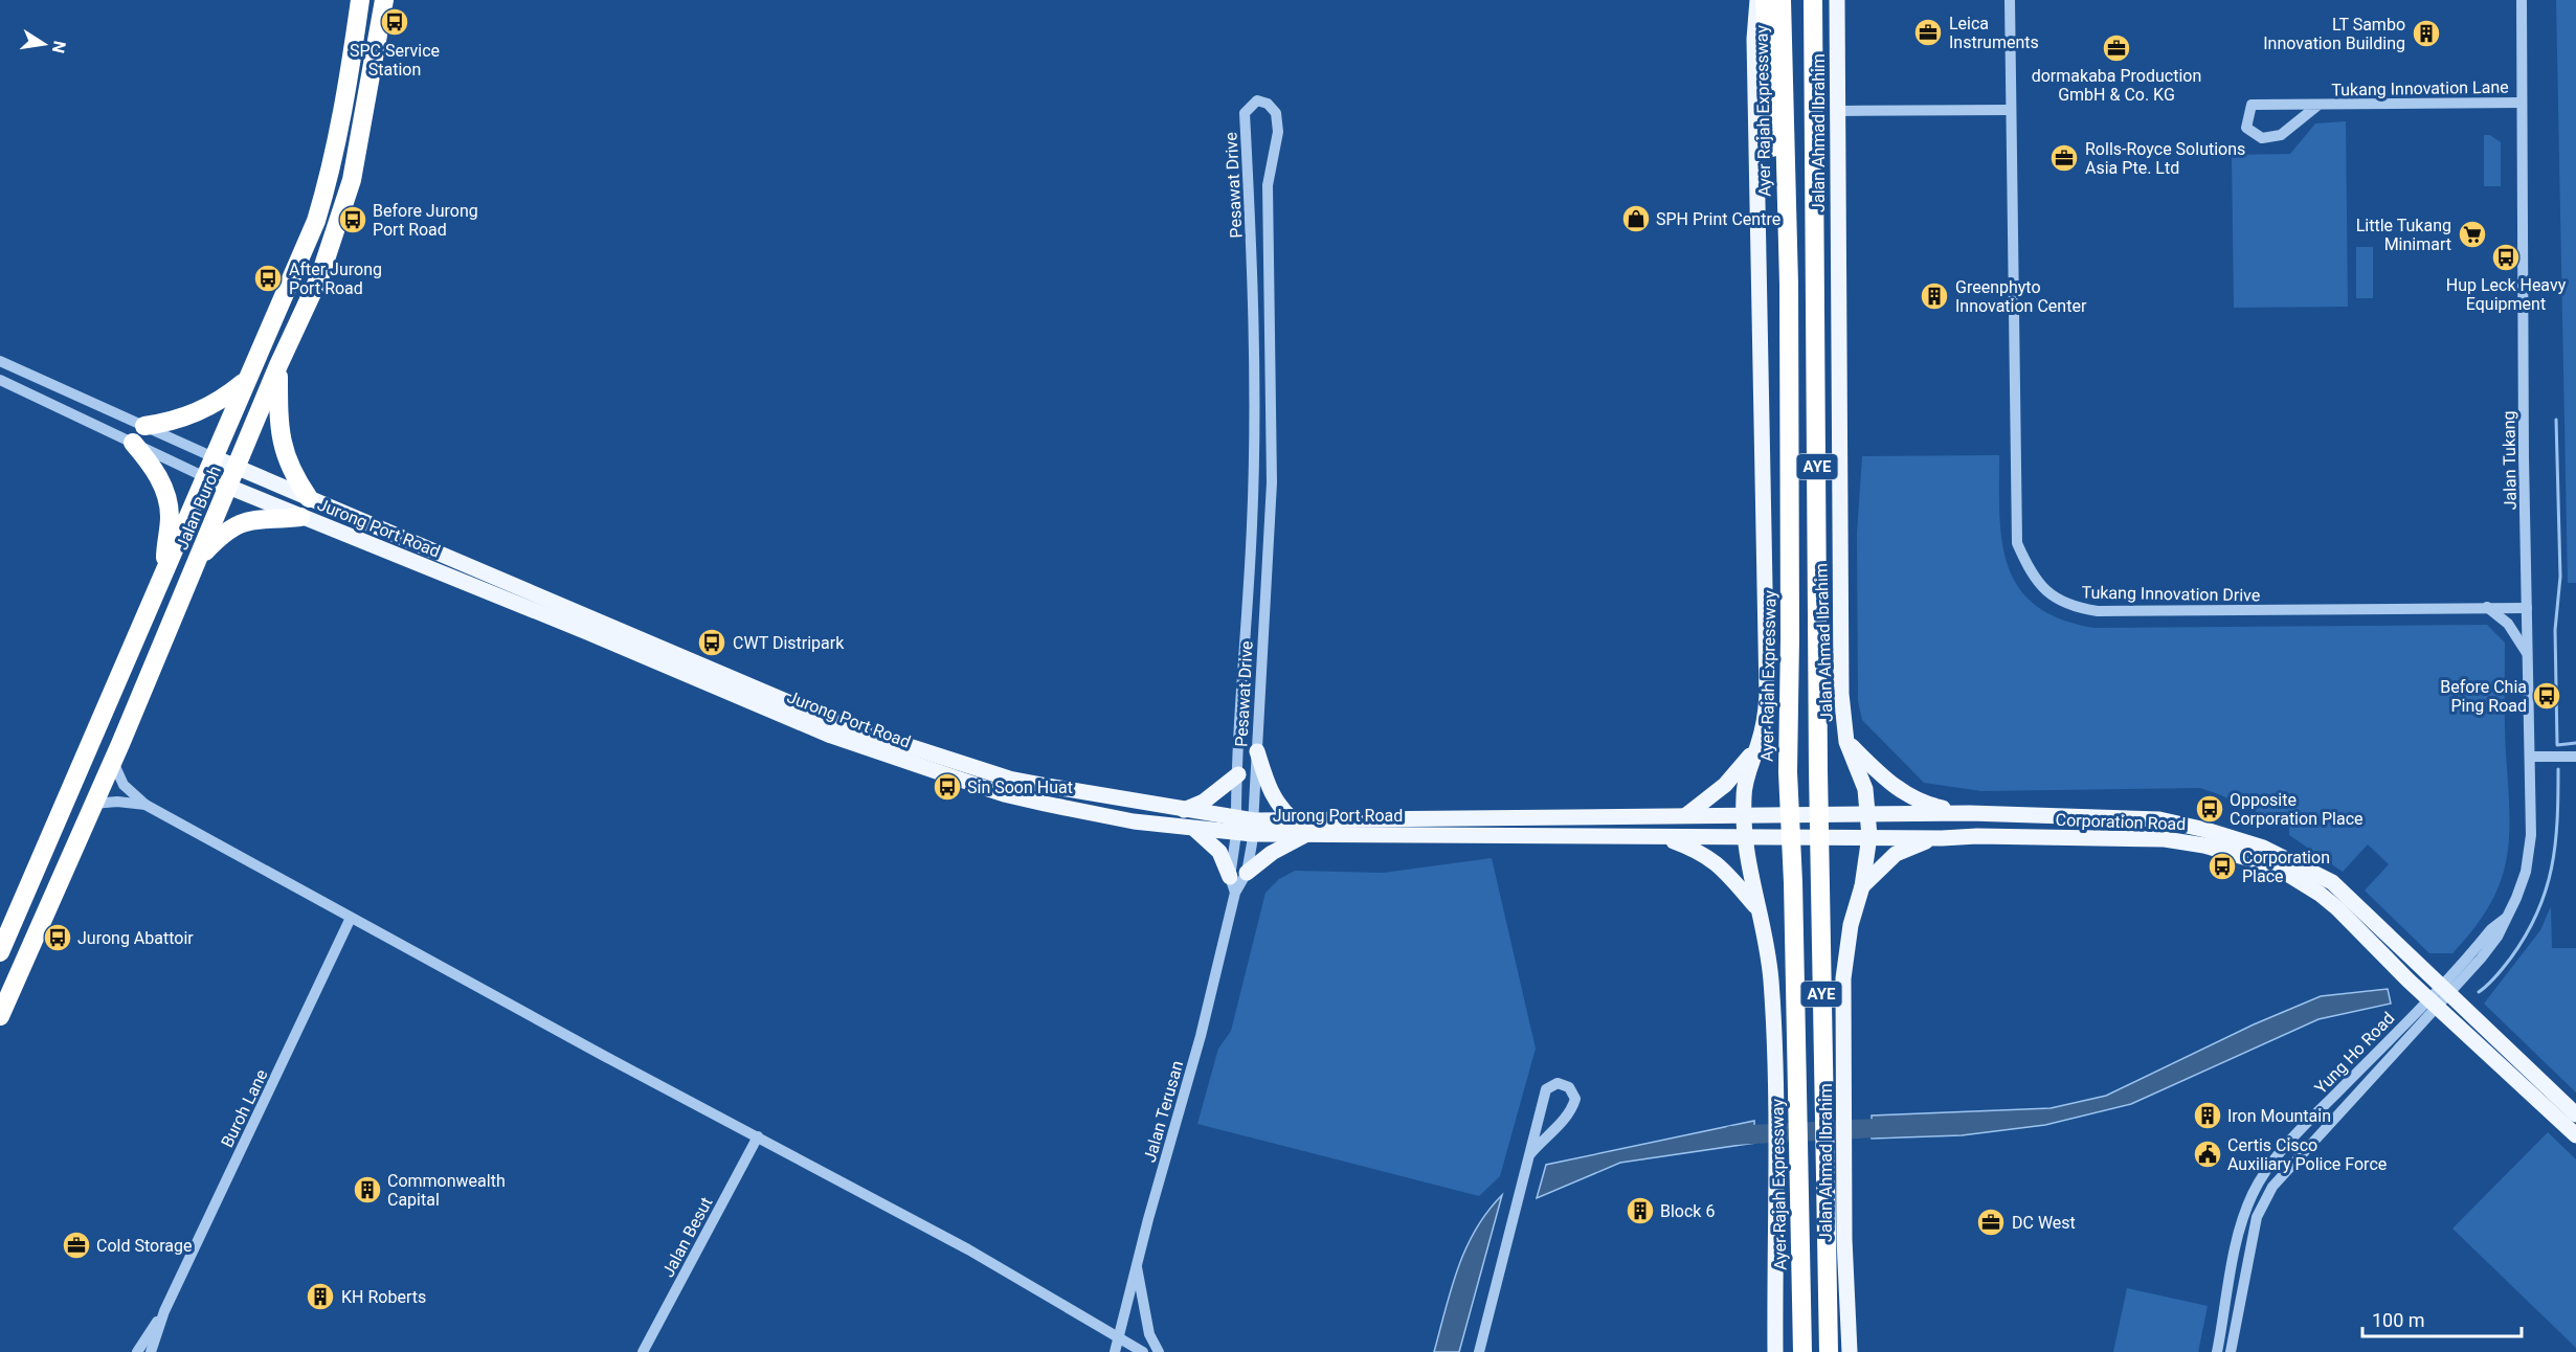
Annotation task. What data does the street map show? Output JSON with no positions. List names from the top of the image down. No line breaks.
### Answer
{"streets":{"highway":["Ayer Rajah Expressway","AYE","Jalan Buroh"],"main road":["Jalan Ahmad Ibrahim","Jurong Port Road","Corporation Road"],"street":["Tukang Innovation Lane","Pesawat Drive","Jalan Tukang","Tukang Innovation Drive","Yung Ho Road","Buroh Lane","Jalan Terusan","Jalan Besut"]},"crossings":[["Tukang Innovation Lane","Jalan Tukang"],["Jalan Ahmad Ibrahim","AYE"],["Jalan Ahmad Ibrahim","Corporation Road"],["Pesawat Drive","Jurong Port Road"],["Pesawat Drive","Jalan Terusan"],["Jalan Tukang","Tukang Innovation Drive"],["Jalan Tukang","Corporation Road"],["Jalan Tukang","Yung Ho Road"],["Jalan Buroh","Jurong Port Road"],["Jurong Port Road","Corporation Road"],["Corporation Road","Yung Ho Road"]],"places":{"bus stop":["SPC Service Station","Before Jurong Port Road","Hup Leck Heavy Equipment","After Jurong Port Road","CWT Distripark","Before Chia Ping Road","Sin Soon Huat","Opposite Corporation Place","Corporation Place","Jurong Abattoir"],"office":["Leica Instruments","dormakaba Production GmbH & Co. KG","Rolls-Royce Solutions Asia Pte. Ltd","DC West","Cold Storage"],"building":["LT Sambo Innovation Building","Greenphyto Innovation Center","Iron Mountain","Commonwealth Capital","Block 6","KH Roberts"],"shop":["SPH Print Centre"],"supermarket":["Little Tukang Minimart"],"public building":["Certis Cisco Auxiliary Police Force"]},"scale_bar":"100 m","north":"right"}
